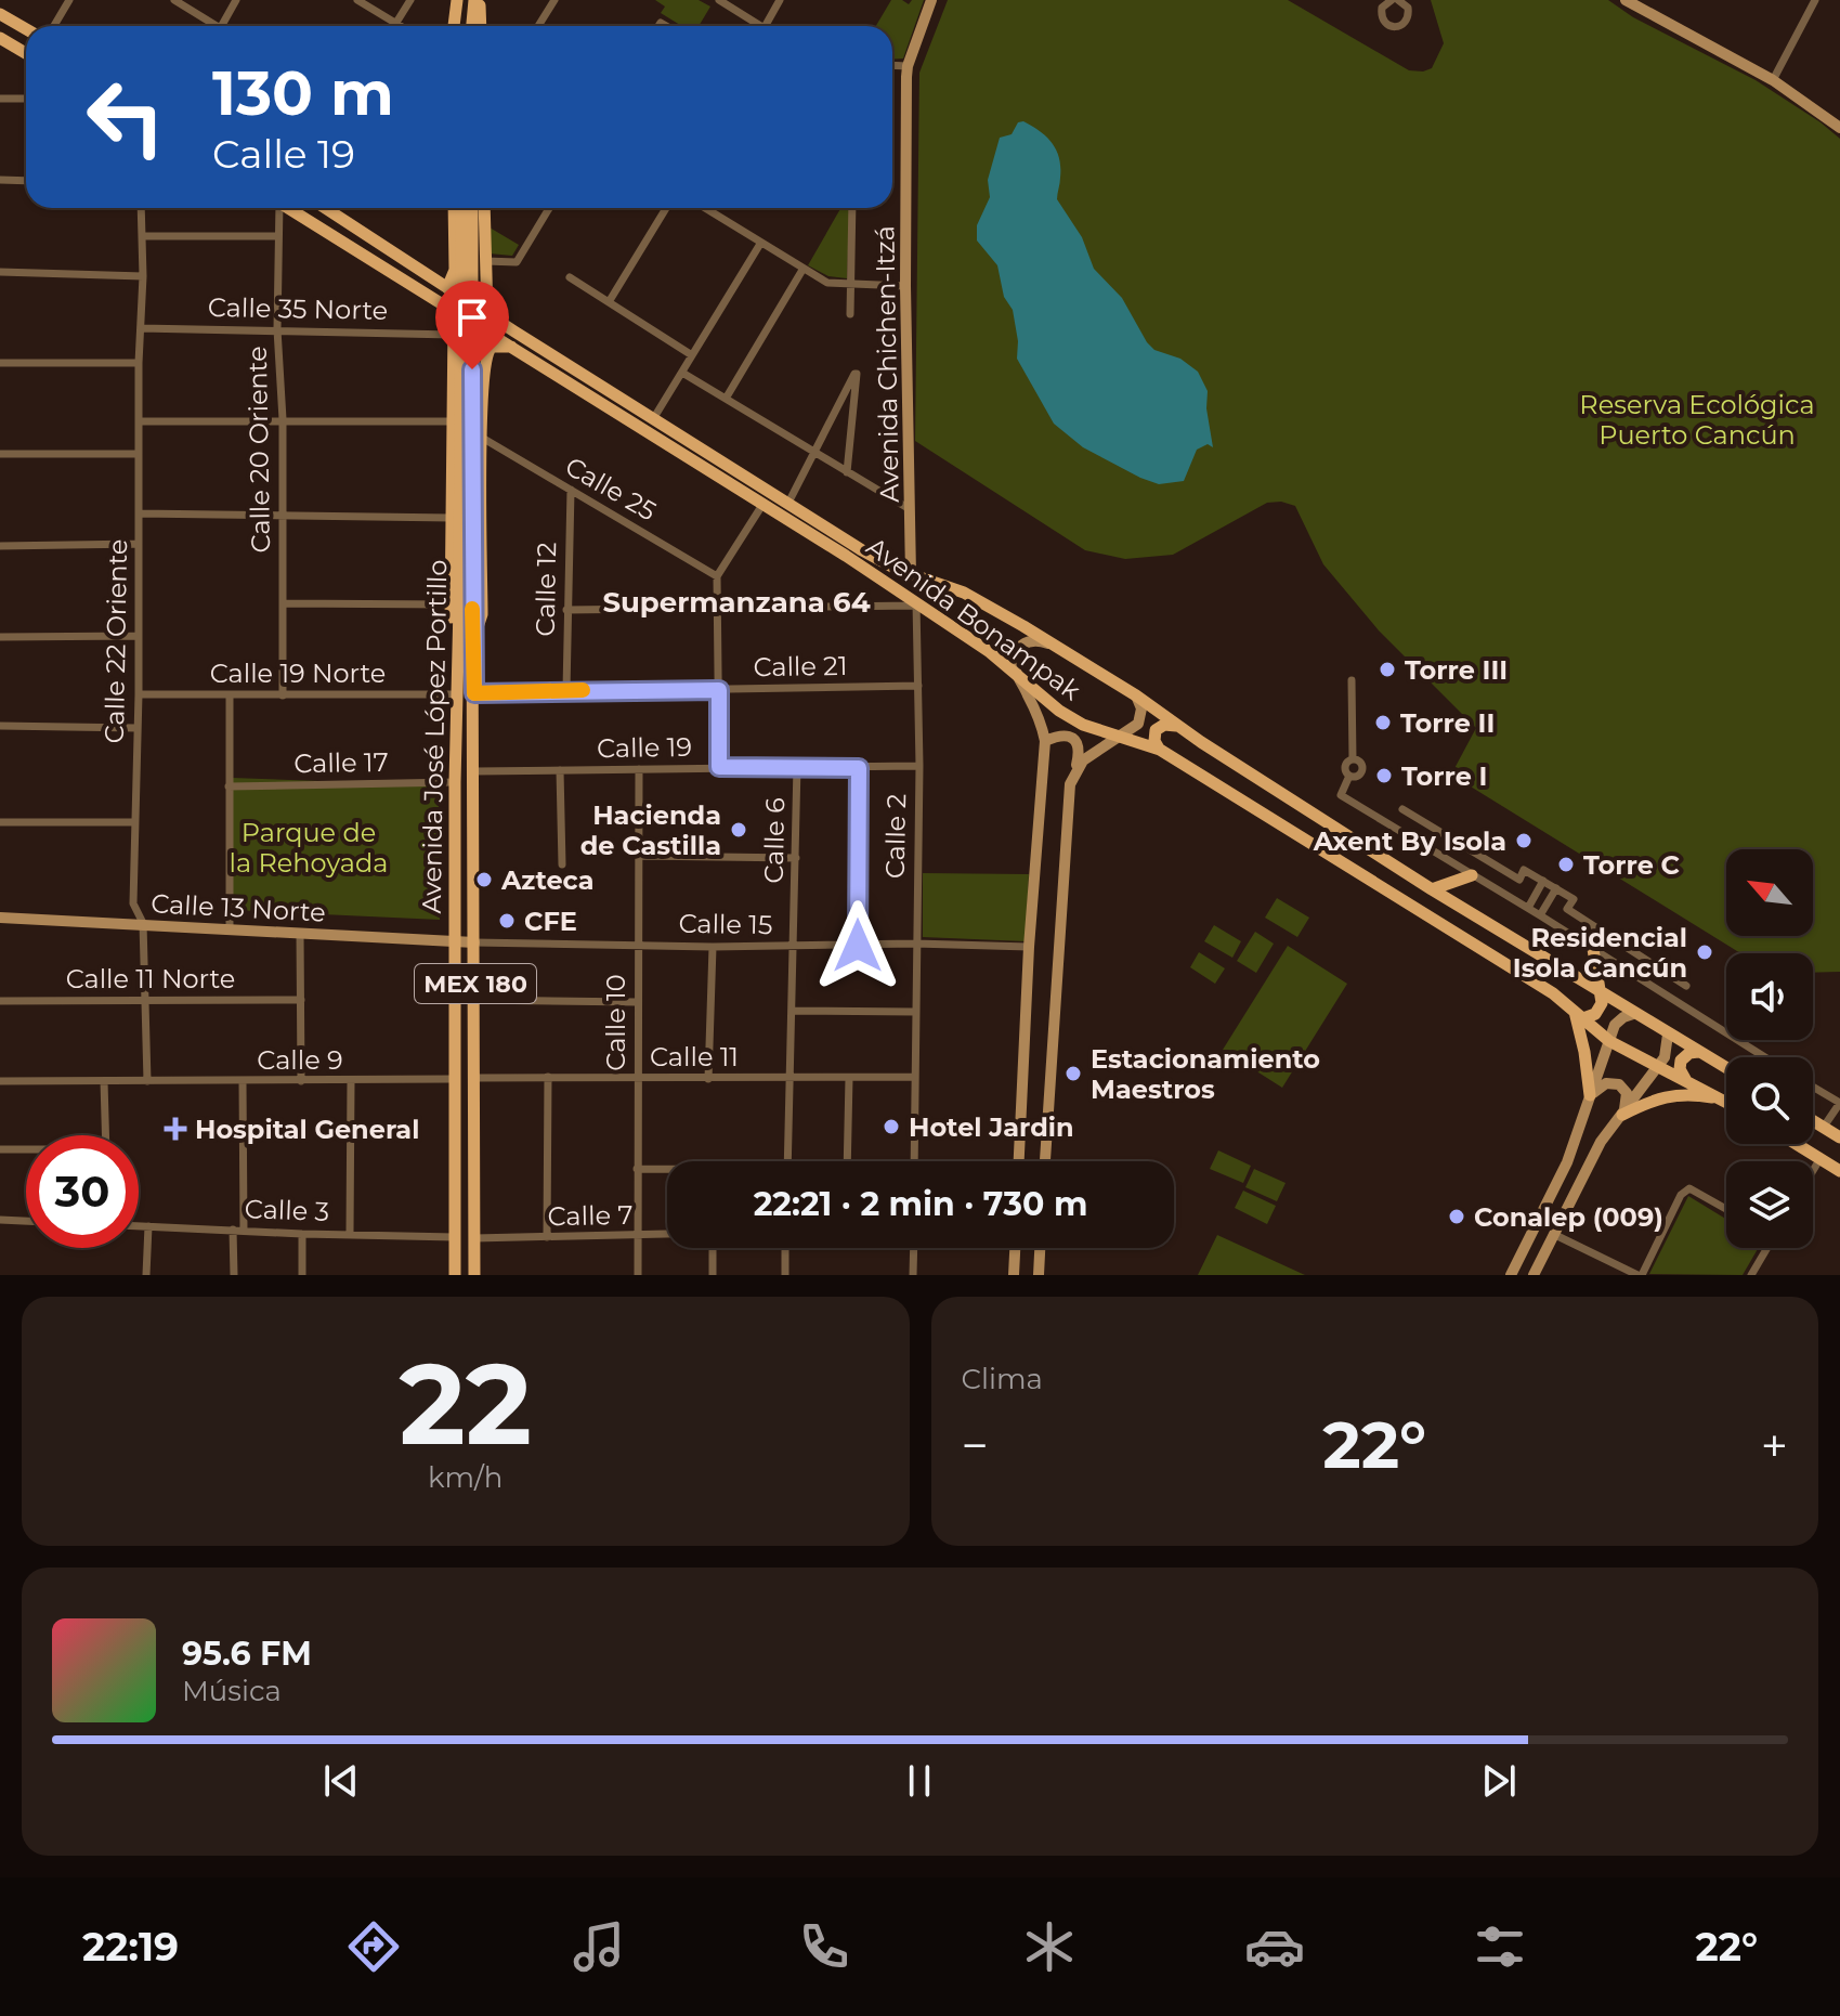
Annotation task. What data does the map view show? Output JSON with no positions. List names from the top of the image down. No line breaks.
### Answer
{"streets":{"main road":["Avenida Bonampak","Avenida José López Portillo","MEX 180"],"street":["Calle 35 Norte","Avenida Chichen-Itzá","Calle 20 Oriente","Calle 25","Calle 12","Calle 22 Oriente","Calle 21","Calle 19 Norte","Calle 19","Calle 17","Calle 2","Calle 6","Calle 13 Norte","Calle 15","Calle 11 Norte","Calle 10","Calle 11","Calle 9","Calle 3","Calle 7"]},"crossings":[["Calle 35 Norte","Calle 20 Oriente"],["Calle 35 Norte","Calle 22 Oriente"],["Avenida Chichen-Itzá","Avenida Bonampak"],["Calle 20 Oriente","Calle 19 Norte"],["Calle 25","Calle 12"],["Calle 12","Calle 21"],["Avenida Bonampak","Calle 2"],["Calle 22 Oriente","Calle 19 Norte"],["Calle 22 Oriente","Calle 13 Norte"],["Calle 22 Oriente","Calle 11 Norte"],["Calle 22 Oriente","Calle 9"],["Calle 21","Avenida José López Portillo"],["Calle 21","Calle 2"],["Calle 19 Norte","Avenida José López Portillo"],["Avenida José López Portillo","Calle 19"],["Avenida José López Portillo","Calle 17"],["Avenida José López Portillo","Calle 13 Norte"],["Avenida José López Portillo","Calle 15"],["Avenida José López Portillo","Calle 11"],["Avenida José López Portillo","Calle 9"],["Avenida José López Portillo","Calle 3"],["Avenida José López Portillo","Calle 7"],["Calle 19","Calle 2"],["Calle 19","Calle 6"],["Calle 19","Calle 10"],["Calle 2","Calle 15"],["Calle 2","Calle 11"],["Calle 6","Calle 15"],["Calle 6","Calle 11"],["Calle 13 Norte","Calle 15"],["Calle 15","Calle 10"],["Calle 10","Calle 11"],["Calle 10","Calle 7"]],"districts":["Supermanzana 64"],"parks":["Reserva Ecológica Puerto Cancún","Parque de la Rehoyada"],"places":{"other":["Torre III","Torre II","Torre I","Hacienda de Castilla","Axent By Isola","Torre C","Azteca","CFE","Residencial Isola Cancún","Estacionamiento Maestros","Hotel Jardin","Conalep (009)"],"health":["Hospital General"]},"north":"top left","page":{"turn":["130 m","Calle 19"],"limit":"30","trip":"22:21 · 2 min · 730 m","tile":[["22","km/h"],"Clima"],"heat":["−","22°","+"],"song":["95.6 FM","Música"],"tabs":["22:19","22°"]}}
